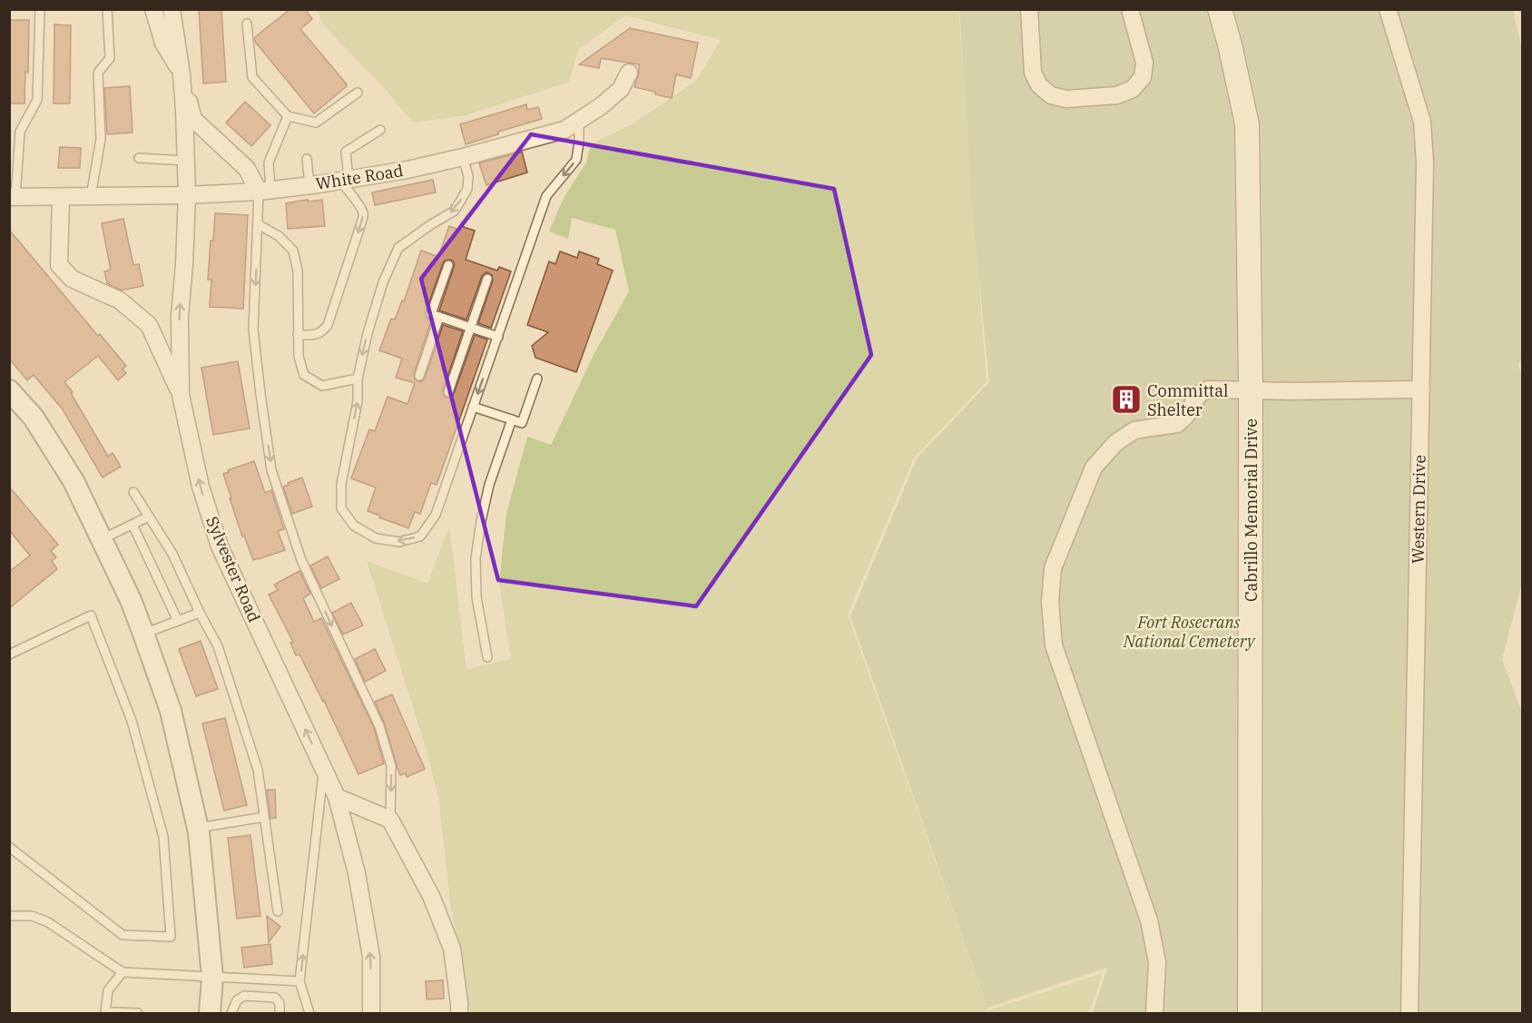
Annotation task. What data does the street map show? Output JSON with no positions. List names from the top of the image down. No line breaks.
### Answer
{"streets":{"main road":["Cabrillo Memorial Drive"],"street":["White Road","Western Drive","Sylvester Road"]},"crossings":[["White Road","Sylvester Road"]],"parks":["Fort Rosecrans National Cemetery"],"places":{"building":["Committal Shelter"]}}
